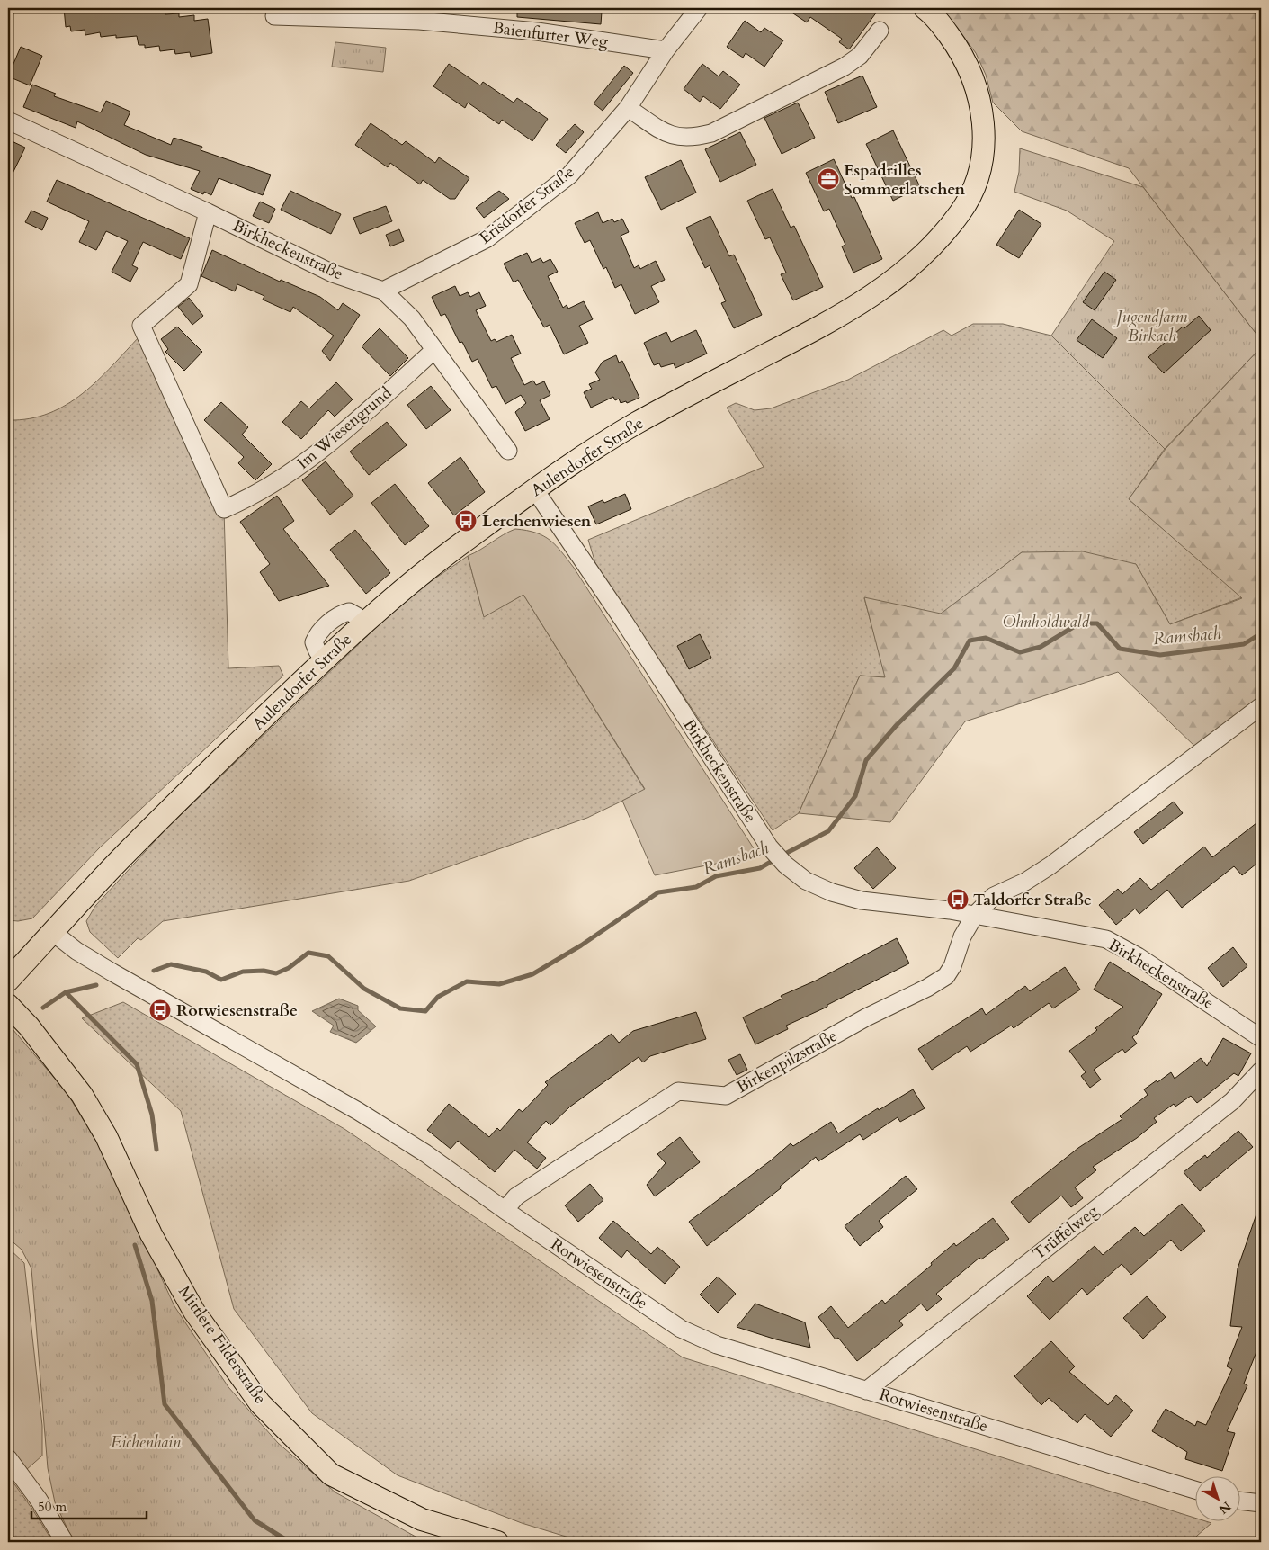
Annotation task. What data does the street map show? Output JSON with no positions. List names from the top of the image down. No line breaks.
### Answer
{"streets":{"main road":["Aulendorfer Straße","Mittlere Filderstraße"],"street":["Baienfurter Weg","Erisdorfer Straße","Birkheckenstraße","Im Wiesengrund","Birkenpilzstraße","Trüffelweg","Rotwiesenstraße"]},"crossings":[["Baienfurter Weg","Erisdorfer Straße"],["Erisdorfer Straße","Birkheckenstraße"],["Birkheckenstraße","Im Wiesengrund"],["Birkheckenstraße","Aulendorfer Straße"],["Birkheckenstraße","Birkenpilzstraße"],["Aulendorfer Straße","Rotwiesenstraße"],["Birkenpilzstraße","Rotwiesenstraße"],["Trüffelweg","Rotwiesenstraße"]],"water":["Ramsbach"],"parks":["Jugendfarm Birkach","Ohnholdwald","Eichenhain"],"places":{"office":["Espadrilles Sommerlatschen"],"bus stop":["Lerchenwiesen","Taldorfer Straße","Rotwiesenstraße"]},"scale_bar":"50 m","north":"bottom right"}
